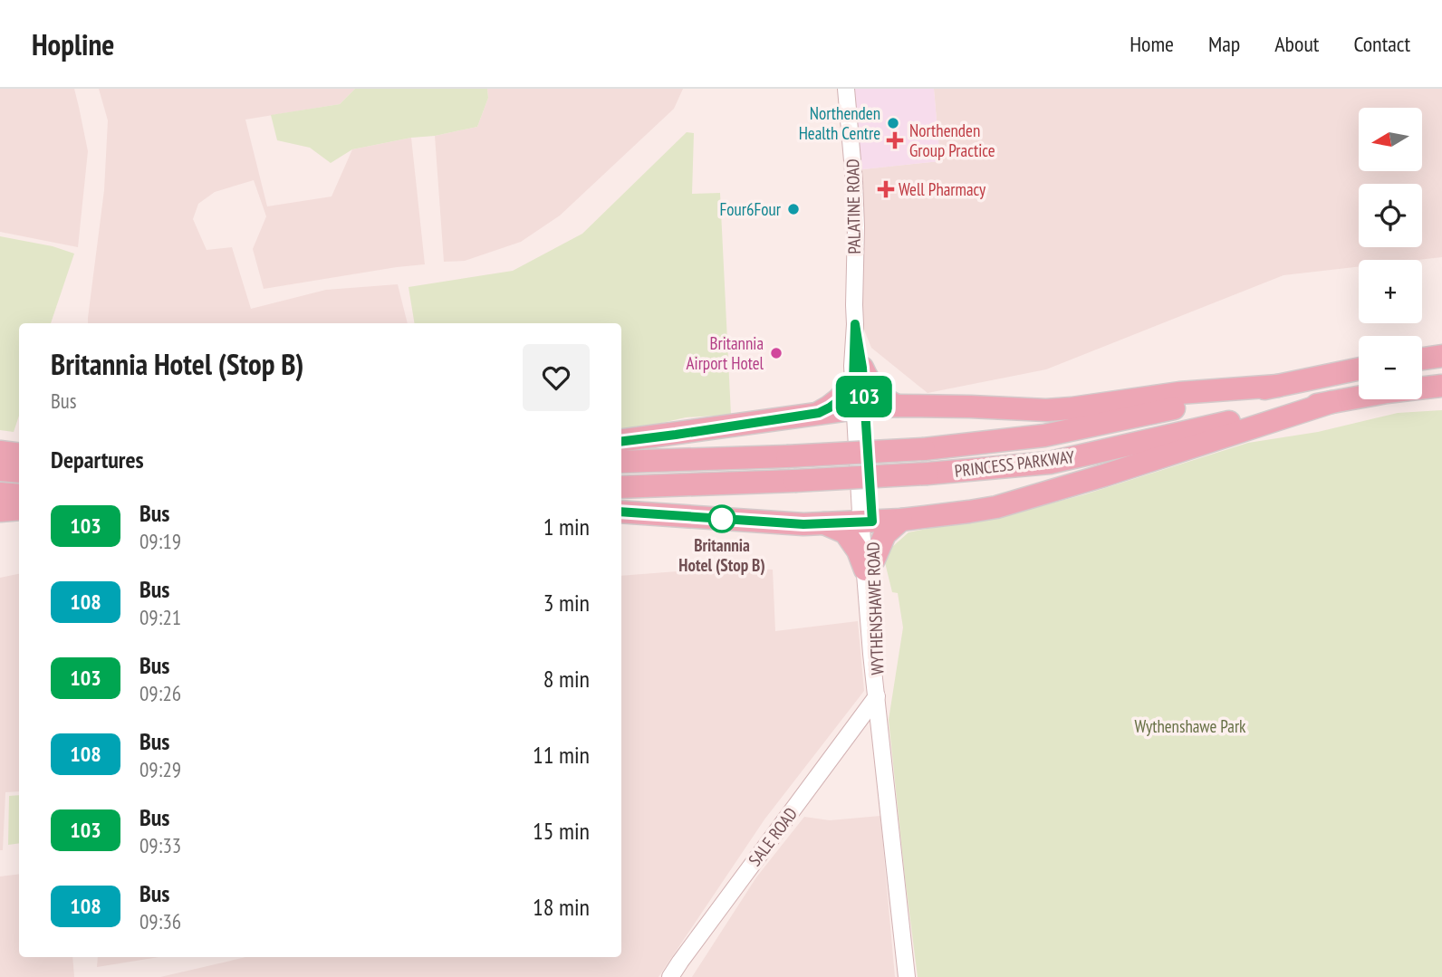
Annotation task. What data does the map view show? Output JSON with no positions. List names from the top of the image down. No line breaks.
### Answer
{"streets":{"highway":["PRINCESS PARKWAY"],"main road":["PALATINE ROAD","WYTHENSHAWE ROAD","SALE ROAD"]},"crossings":[["PALATINE ROAD","WYTHENSHAWE ROAD"],["WYTHENSHAWE ROAD","SALE ROAD"]],"parks":["Wythenshawe Park"],"places":{"other":["Northenden Health Centre","Four6Four","Britannia Airport Hotel","Britannia Hotel (Stop B)"],"health":["Northenden Group Practice","Well Pharmacy"]},"lines":["bus line 103"],"north":"left","page":{"header":"Hopline","nav":["Home","Map","About","Contact"],"on_map":"103","map_buttons":["+","−"],"heading":[["Britannia Hotel (Stop B)","Bus"],"Departures"],"list":[{"mark":"103","name":"Bus","note":"09:19","value":"1 min"},{"mark":"108","name":"Bus","note":"09:21","value":"3 min"},{"mark":"103","name":"Bus","note":"09:26","value":"8 min"},{"mark":"108","name":"Bus","note":"09:29","value":"11 min"},{"mark":"103","name":"Bus","note":"09:33","value":"15 min"},{"mark":"108","name":"Bus","note":"09:36","value":"18 min"}]}}
